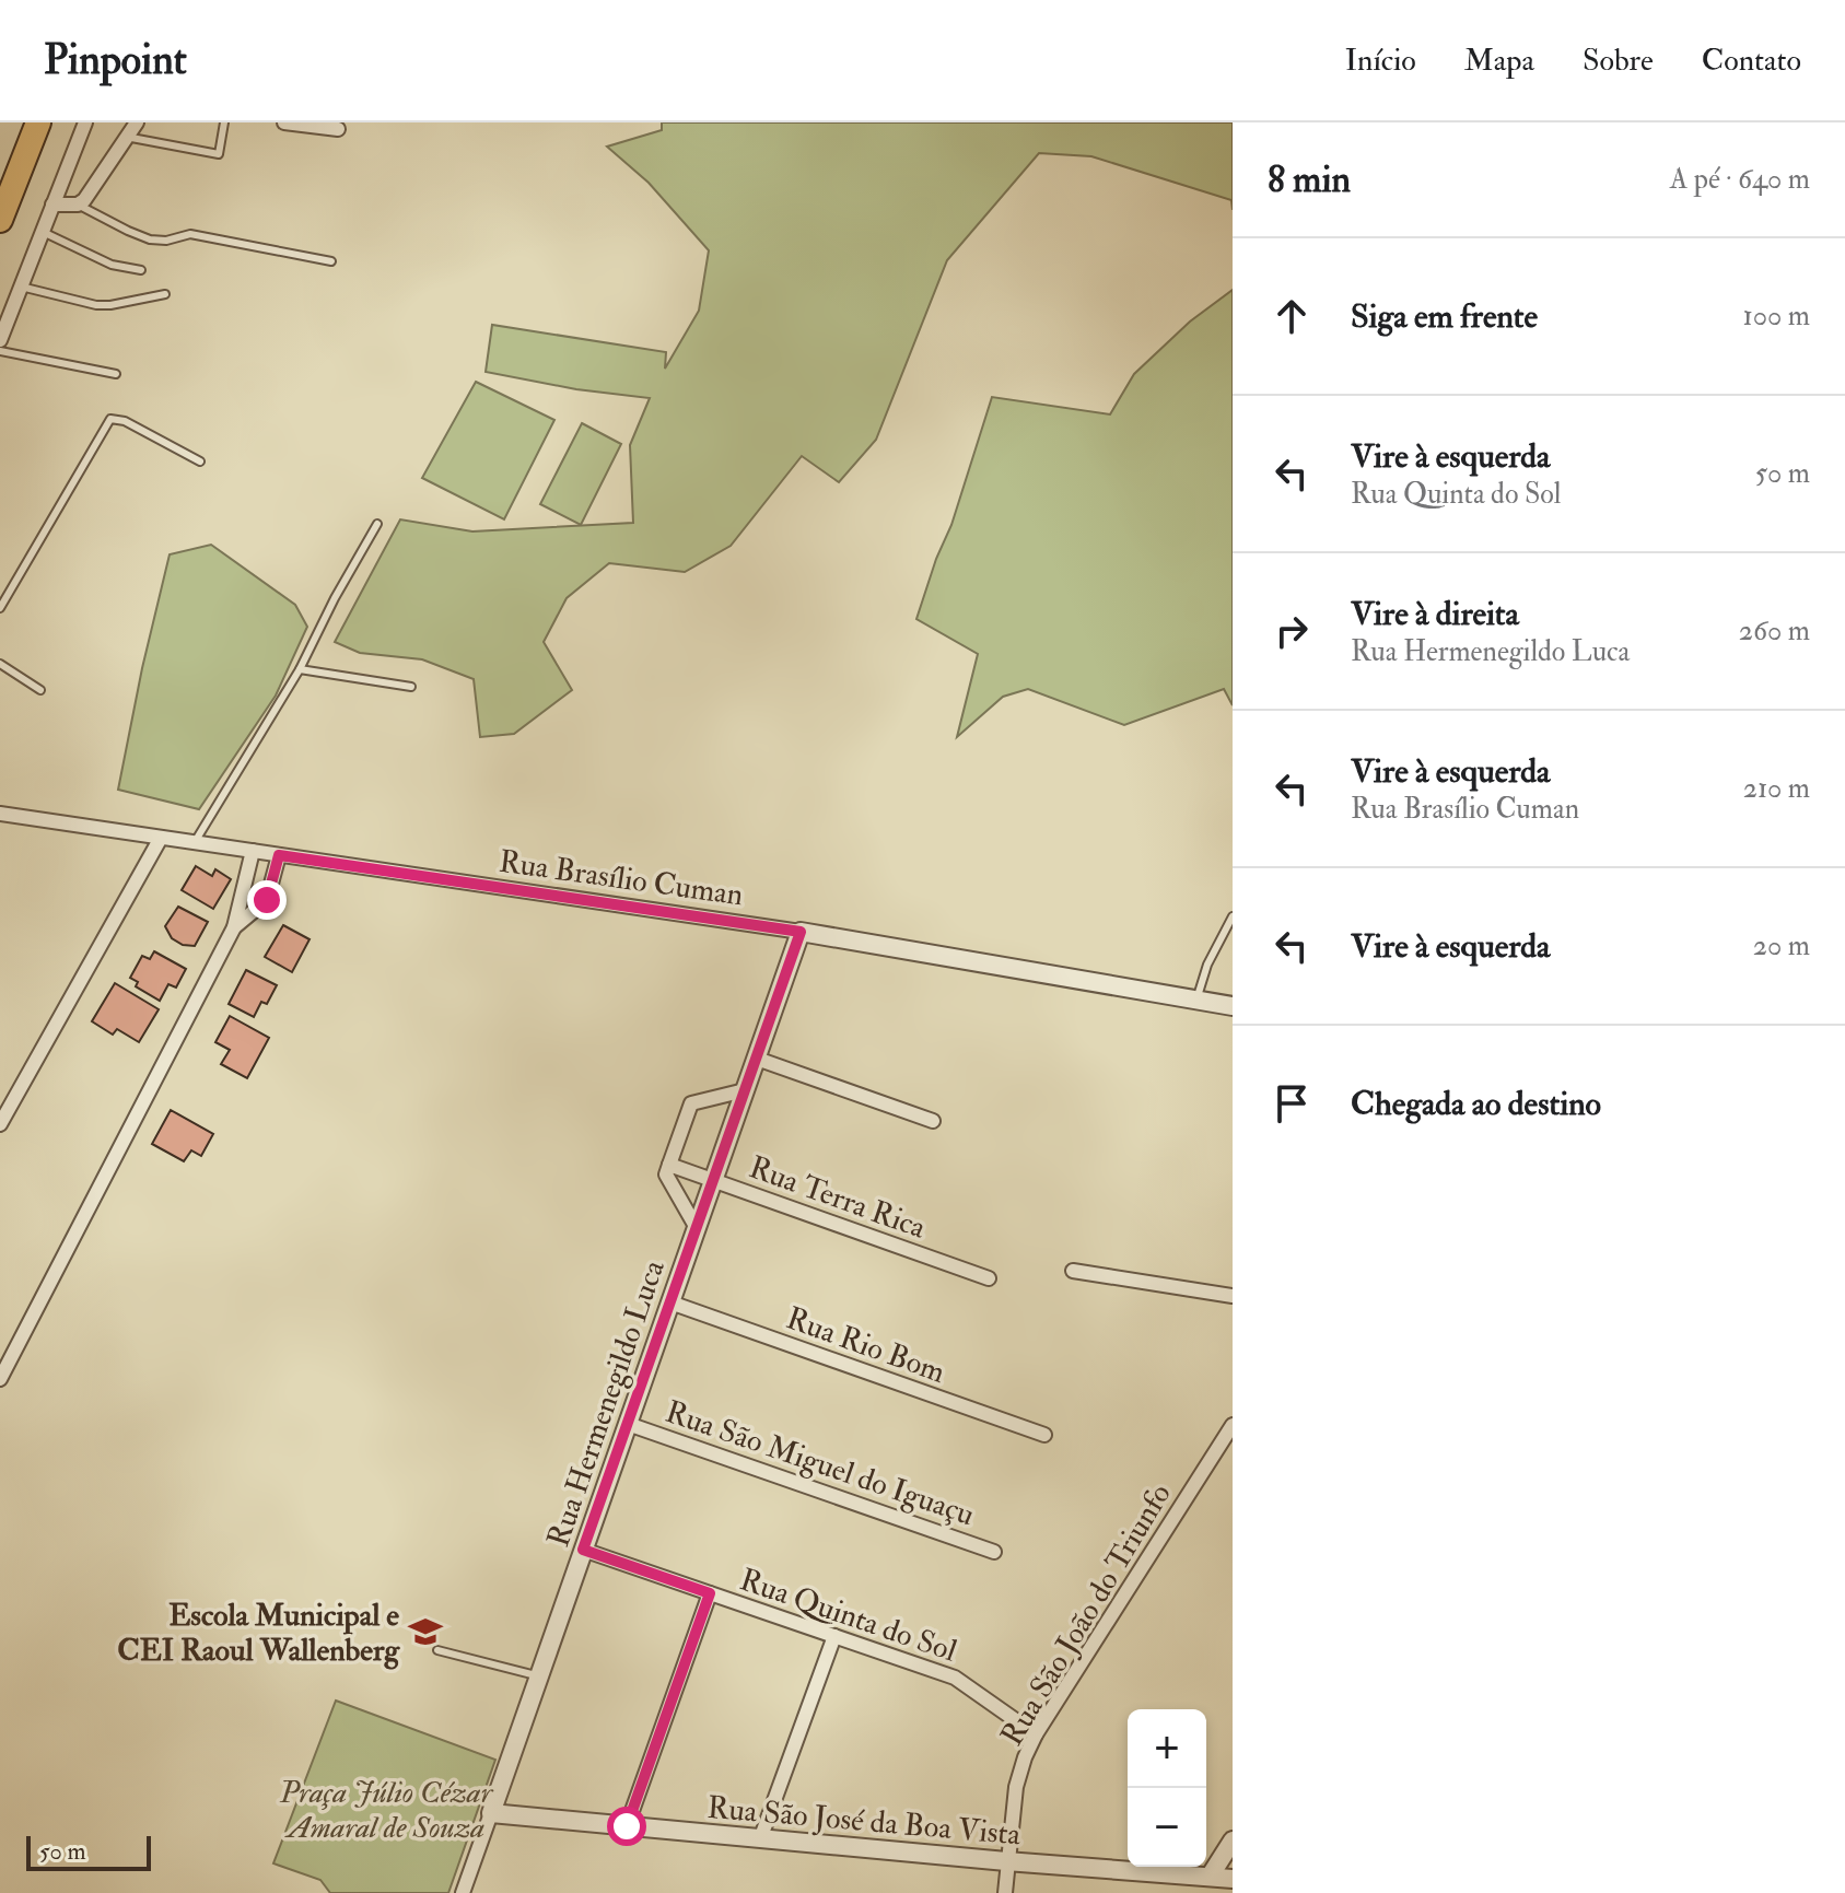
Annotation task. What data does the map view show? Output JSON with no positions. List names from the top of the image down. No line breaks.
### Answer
{"streets":{"street":["Rua Brasílio Cuman","Rua Terra Rica","Rua Rio Bom","Rua Hermenegildo Luca","Rua São Miguel do Iguaçu","Rua Quinta do Sol","Rua São João do Triunfo","Rua São José da Boa Vista"]},"crossings":[["Rua Brasílio Cuman","Rua Hermenegildo Luca"],["Rua Terra Rica","Rua Hermenegildo Luca"],["Rua Rio Bom","Rua Hermenegildo Luca"],["Rua Hermenegildo Luca","Rua São Miguel do Iguaçu"],["Rua Hermenegildo Luca","Rua Quinta do Sol"],["Rua Hermenegildo Luca","Rua São José da Boa Vista"],["Rua Quinta do Sol","Rua São João do Triunfo"],["Rua São João do Triunfo","Rua São José da Boa Vista"]],"parks":["Praça Júlio Cézar Amaral de Souza"],"places":{"school or university":["Escola Municipal e CEI Raoul Wallenberg"]},"scale_bar":"50 m","page":{"header":"Pinpoint","nav":["Início","Mapa","Sobre","Contato"],"heading":["8 min","A pé · 640 m"],"list":[["Siga em frente","100 m"],["Vire à esquerda","Rua Quinta do Sol","50 m"],["Vire à direita","Rua Hermenegildo Luca","260 m"],["Vire à esquerda","Rua Brasílio Cuman","210 m"],["Vire à esquerda","20 m"],"Chegada ao destino"],"map_buttons":["+","−"],"scale":"50 m"}}
